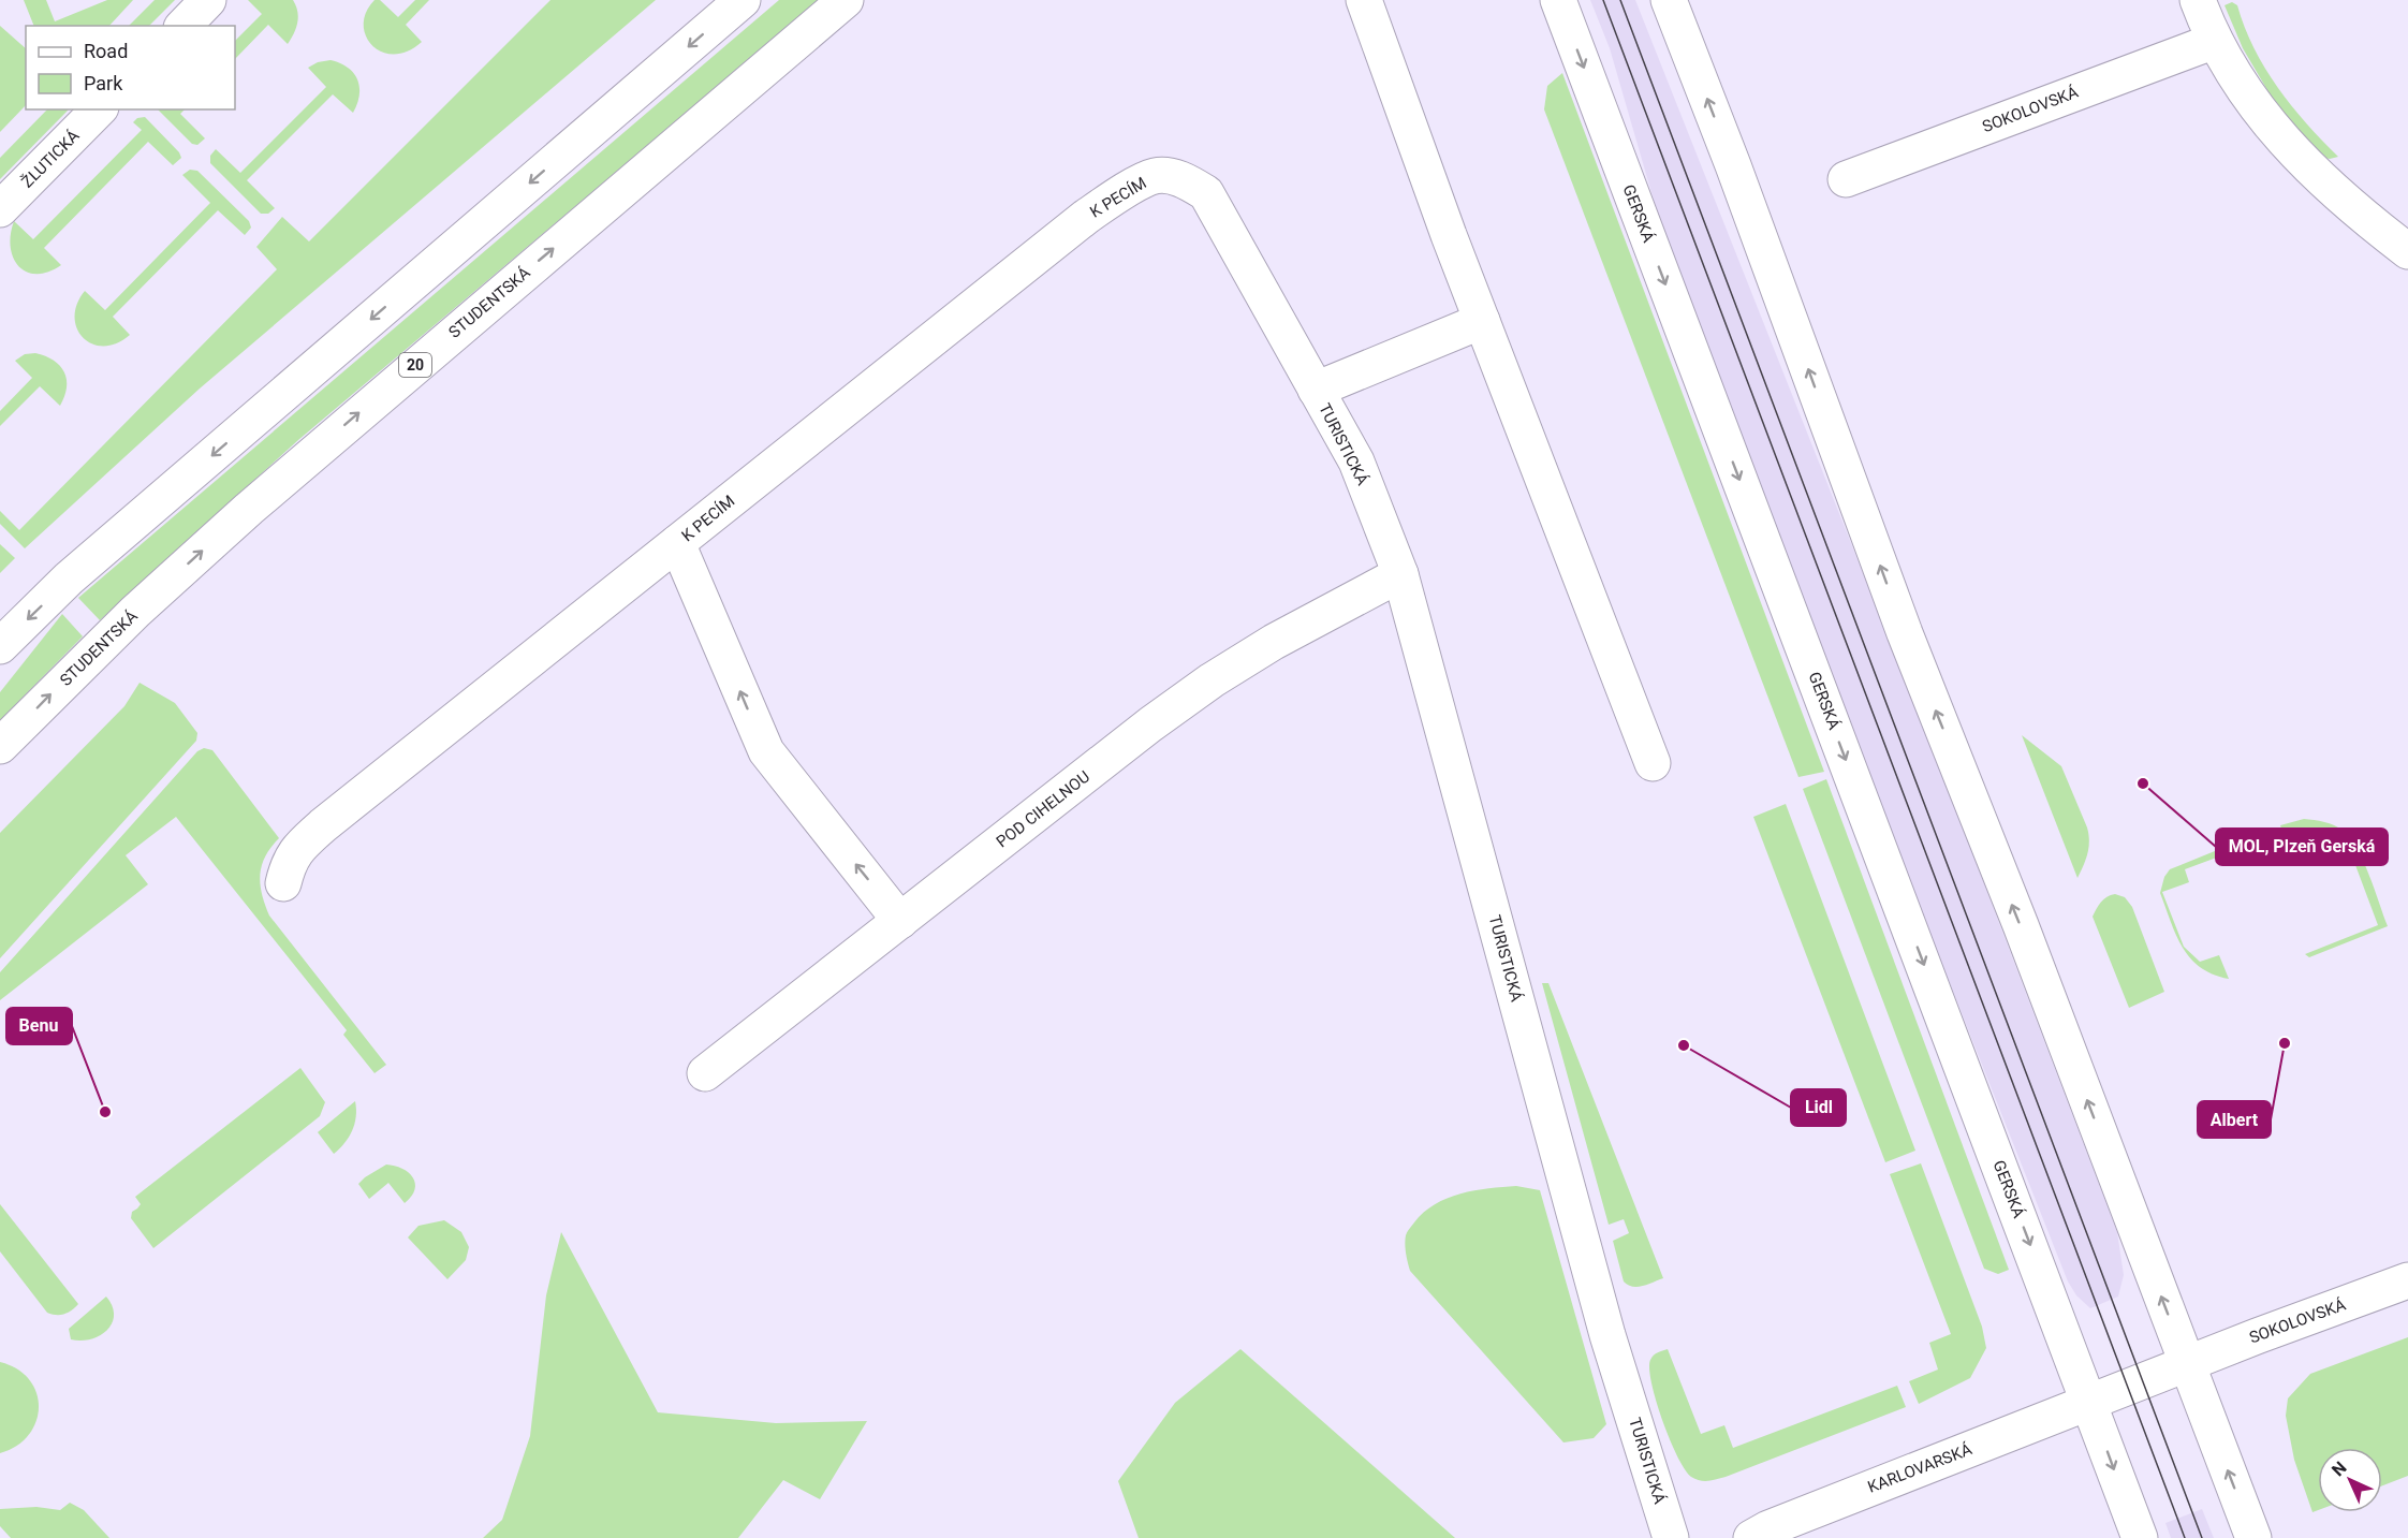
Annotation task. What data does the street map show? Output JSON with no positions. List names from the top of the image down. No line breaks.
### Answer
{"streets":{"street":["SOKOLOVSKÁ","ŽLUTICKÁ","K PECÍM","GERSKÁ","STUDENTSKÁ","20","TURISTICKÁ","POD CIHELNOU","KARLOVARSKÁ"]},"crossings":[["SOKOLOVSKÁ","KARLOVARSKÁ"],["K PECÍM","TURISTICKÁ"],["GERSKÁ","KARLOVARSKÁ"],["TURISTICKÁ","POD CIHELNOU"]],"places":["MOL, Plzeň Gerská","Albert","Lidl","Benu"],"legend":["Road","Park"],"north":"top left"}
